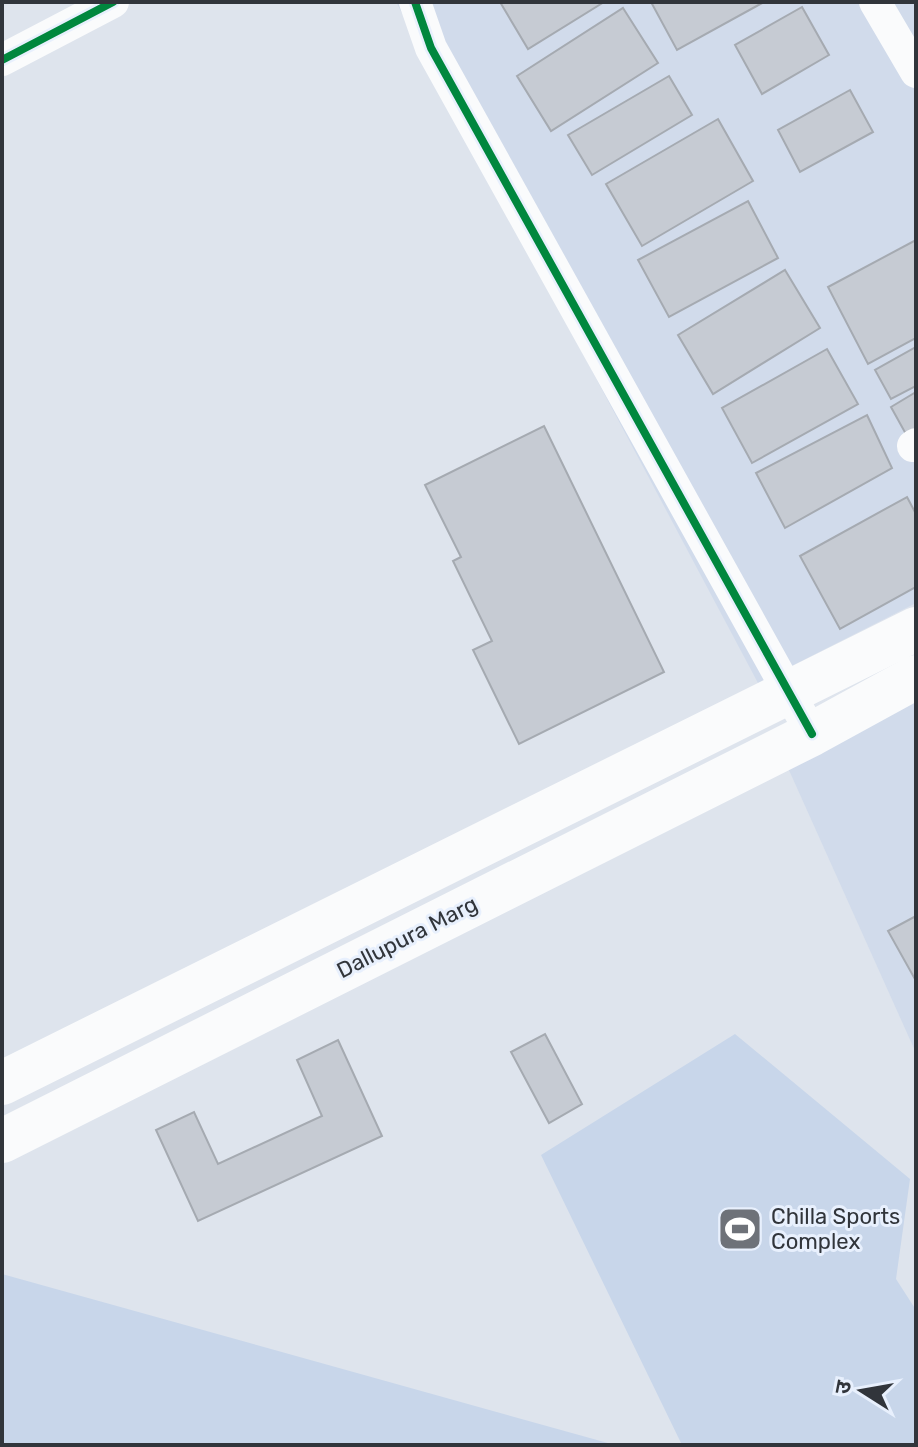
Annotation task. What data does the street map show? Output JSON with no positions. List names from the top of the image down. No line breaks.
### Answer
{"streets":{"main road":["Dallupura Marg"]},"places":{"sports":["Chilla Sports Complex"]},"north":"left"}
